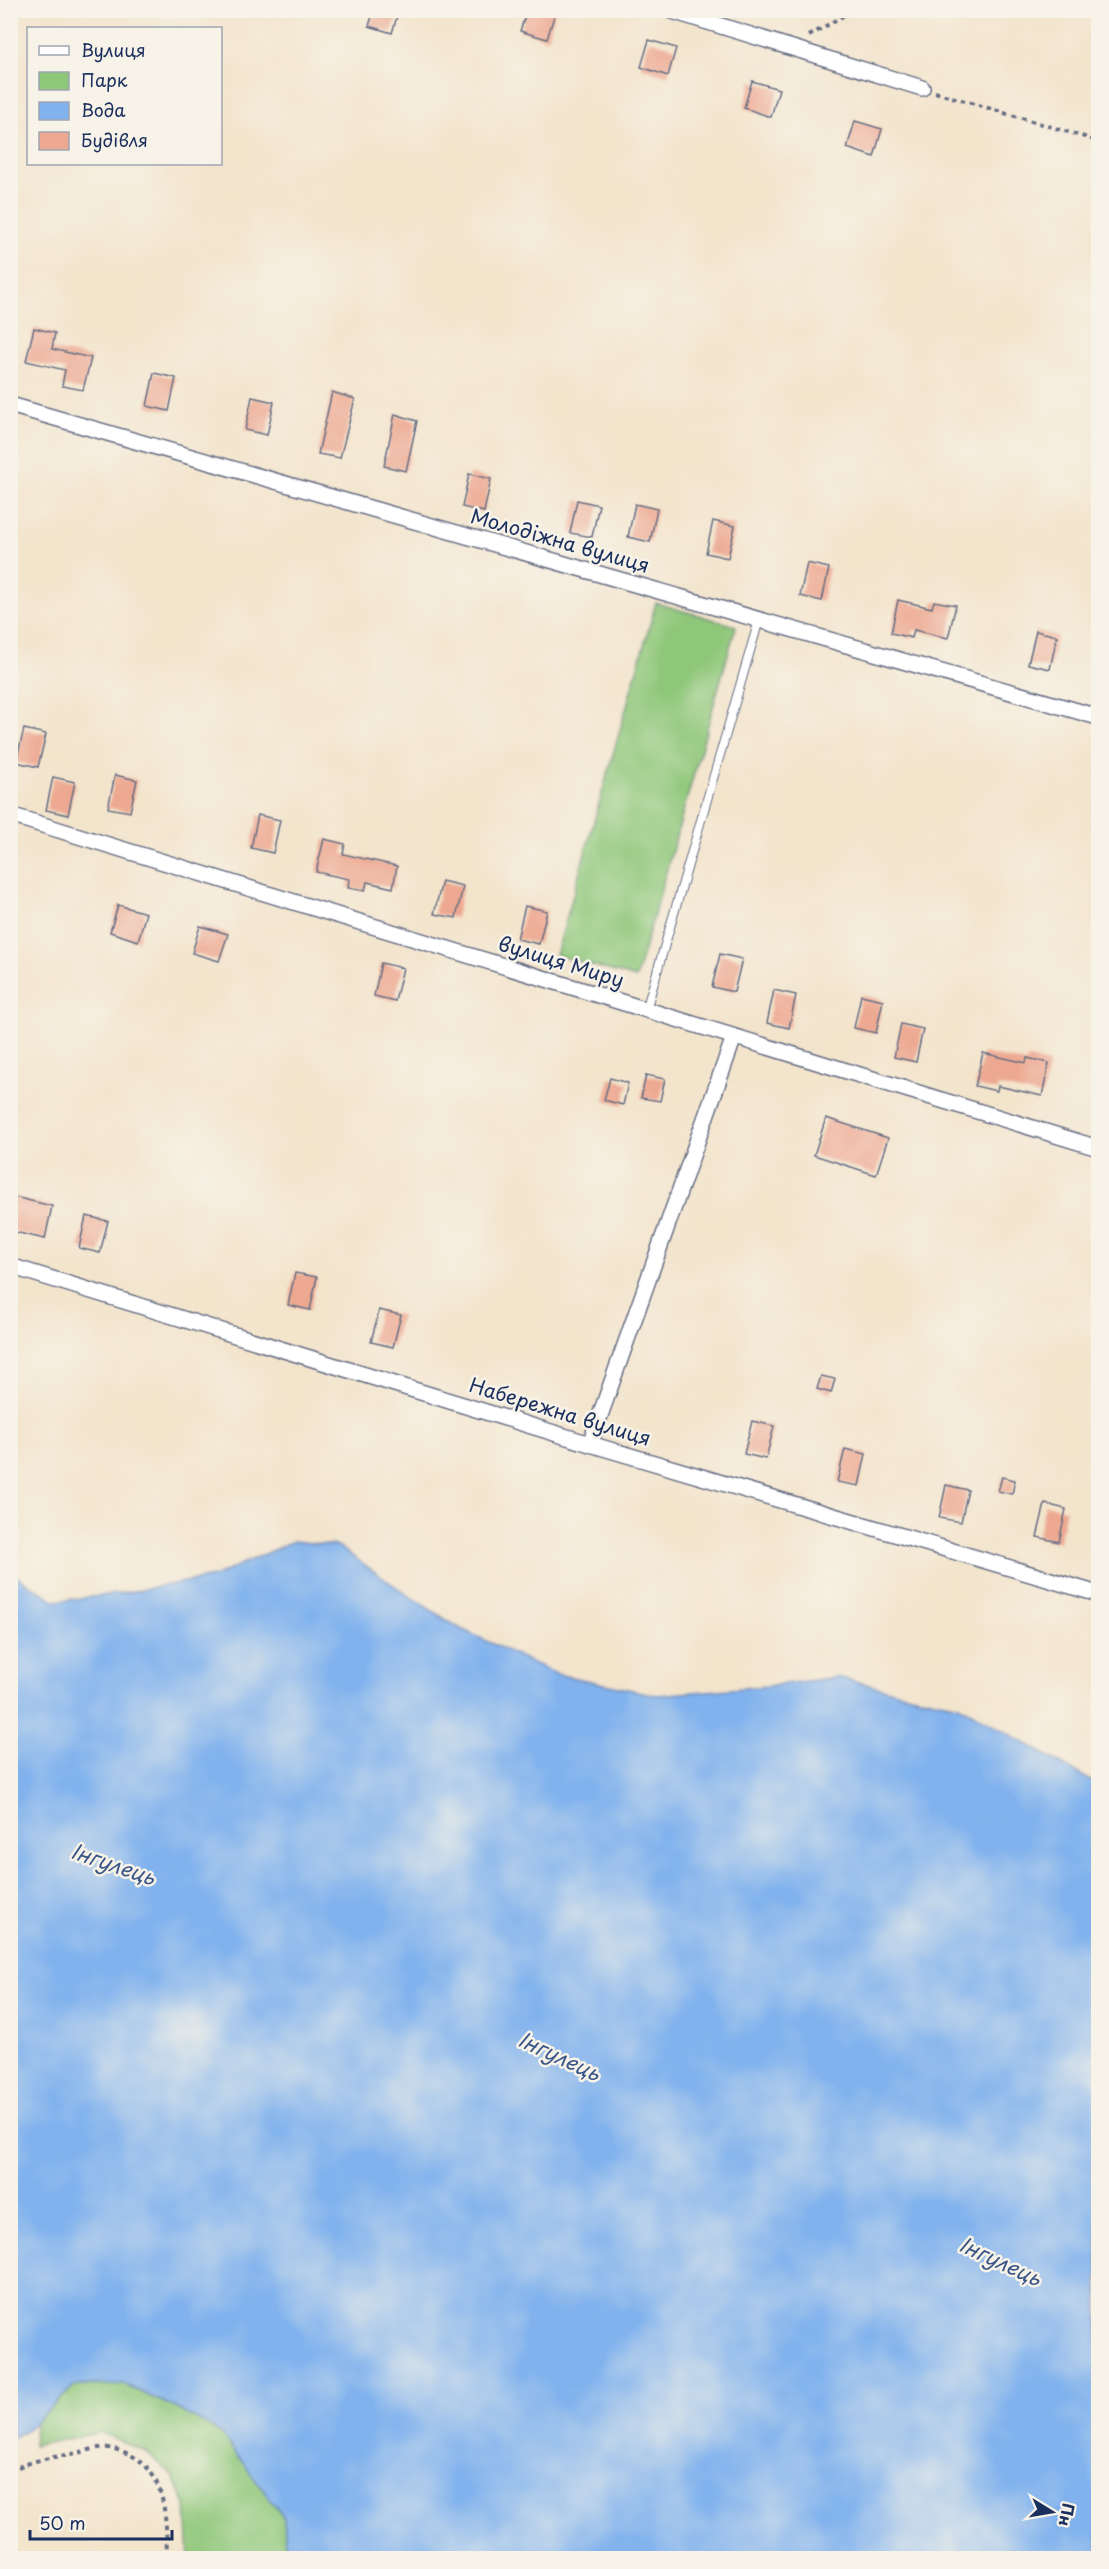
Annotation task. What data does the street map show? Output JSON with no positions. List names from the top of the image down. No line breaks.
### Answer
{"streets":{"street":["Молодіжна вулиця","вулиця Миру","Набережна вулиця"]},"water":["Інгулець"],"legend":["Вулиця","Парк","Вода","Будівля"],"scale_bar":"50 m","north":"right"}
